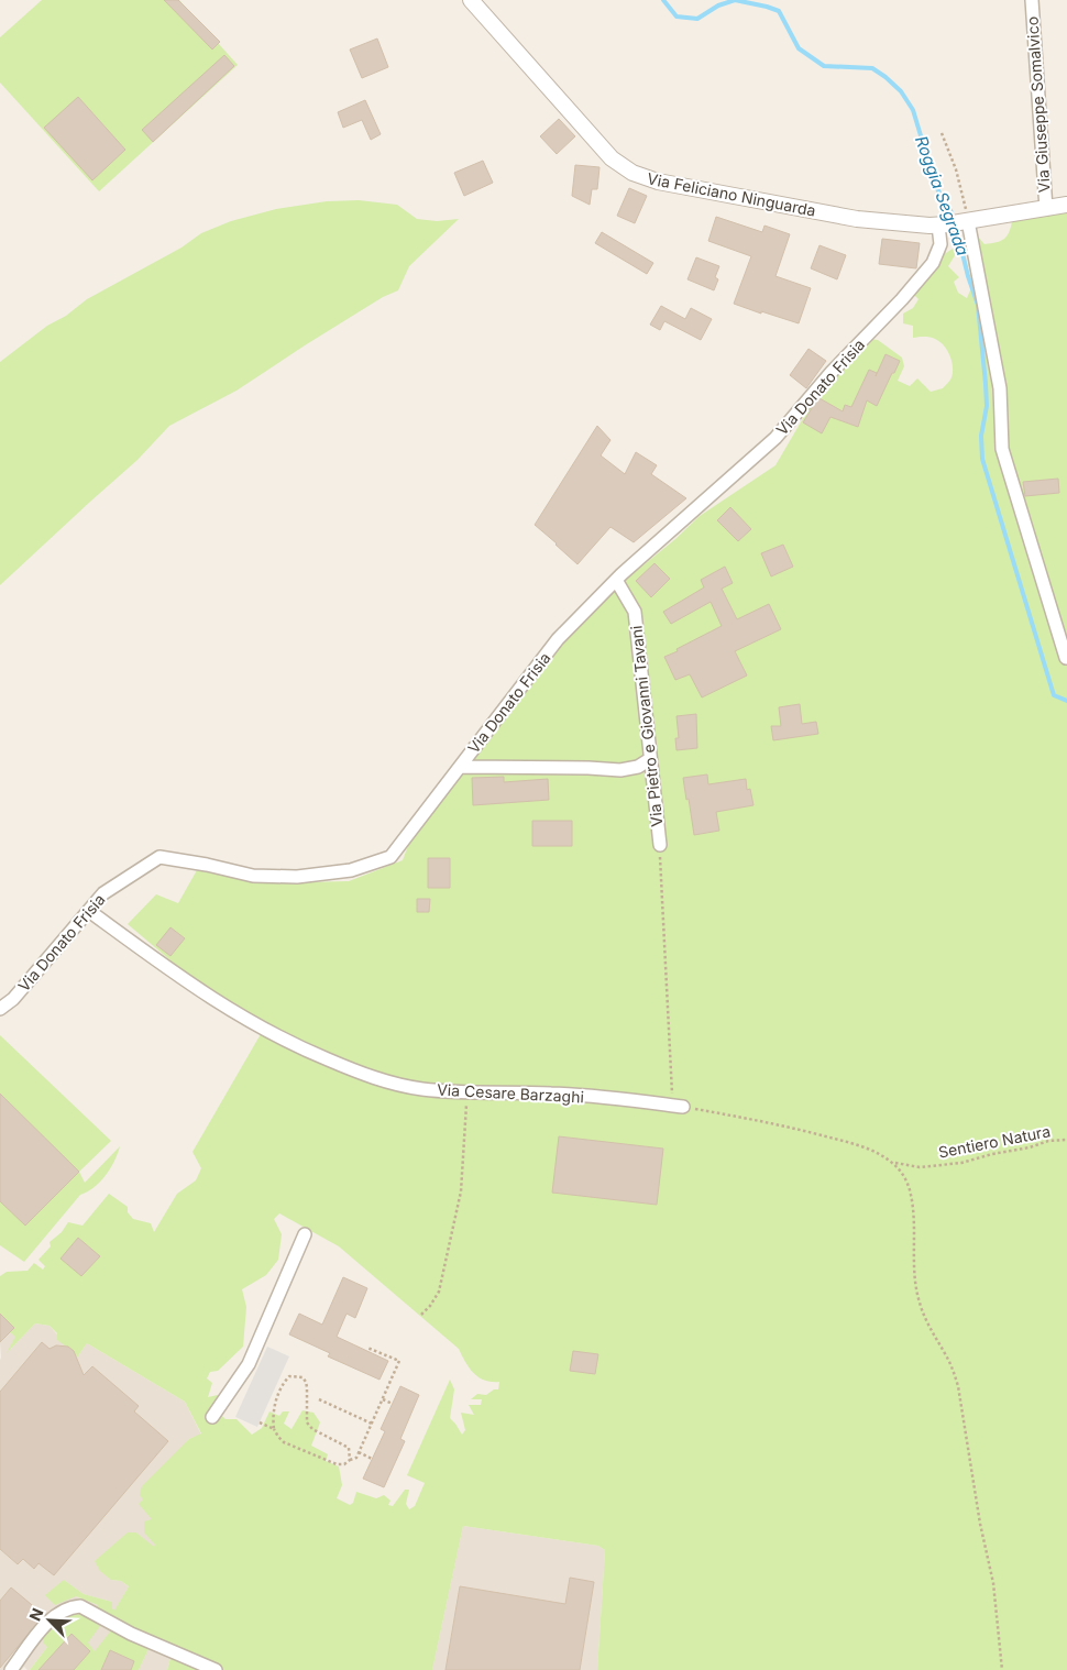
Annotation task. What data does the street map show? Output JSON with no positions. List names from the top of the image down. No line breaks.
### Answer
{"streets":{"street":["Via Giuseppe Somalvico","Via Feliciano Ninguarda","Via Donato Frisia","Via Pietro e Giovanni Tavani","Via Cesare Barzaghi"],"path":["Sentiero Natura"]},"crossings":[["Via Giuseppe Somalvico","Via Feliciano Ninguarda"],["Via Feliciano Ninguarda","Via Donato Frisia"],["Via Donato Frisia","Via Pietro e Giovanni Tavani"],["Via Donato Frisia","Via Cesare Barzaghi"]],"water":["Roggia Segrada"],"north":"top left"}
